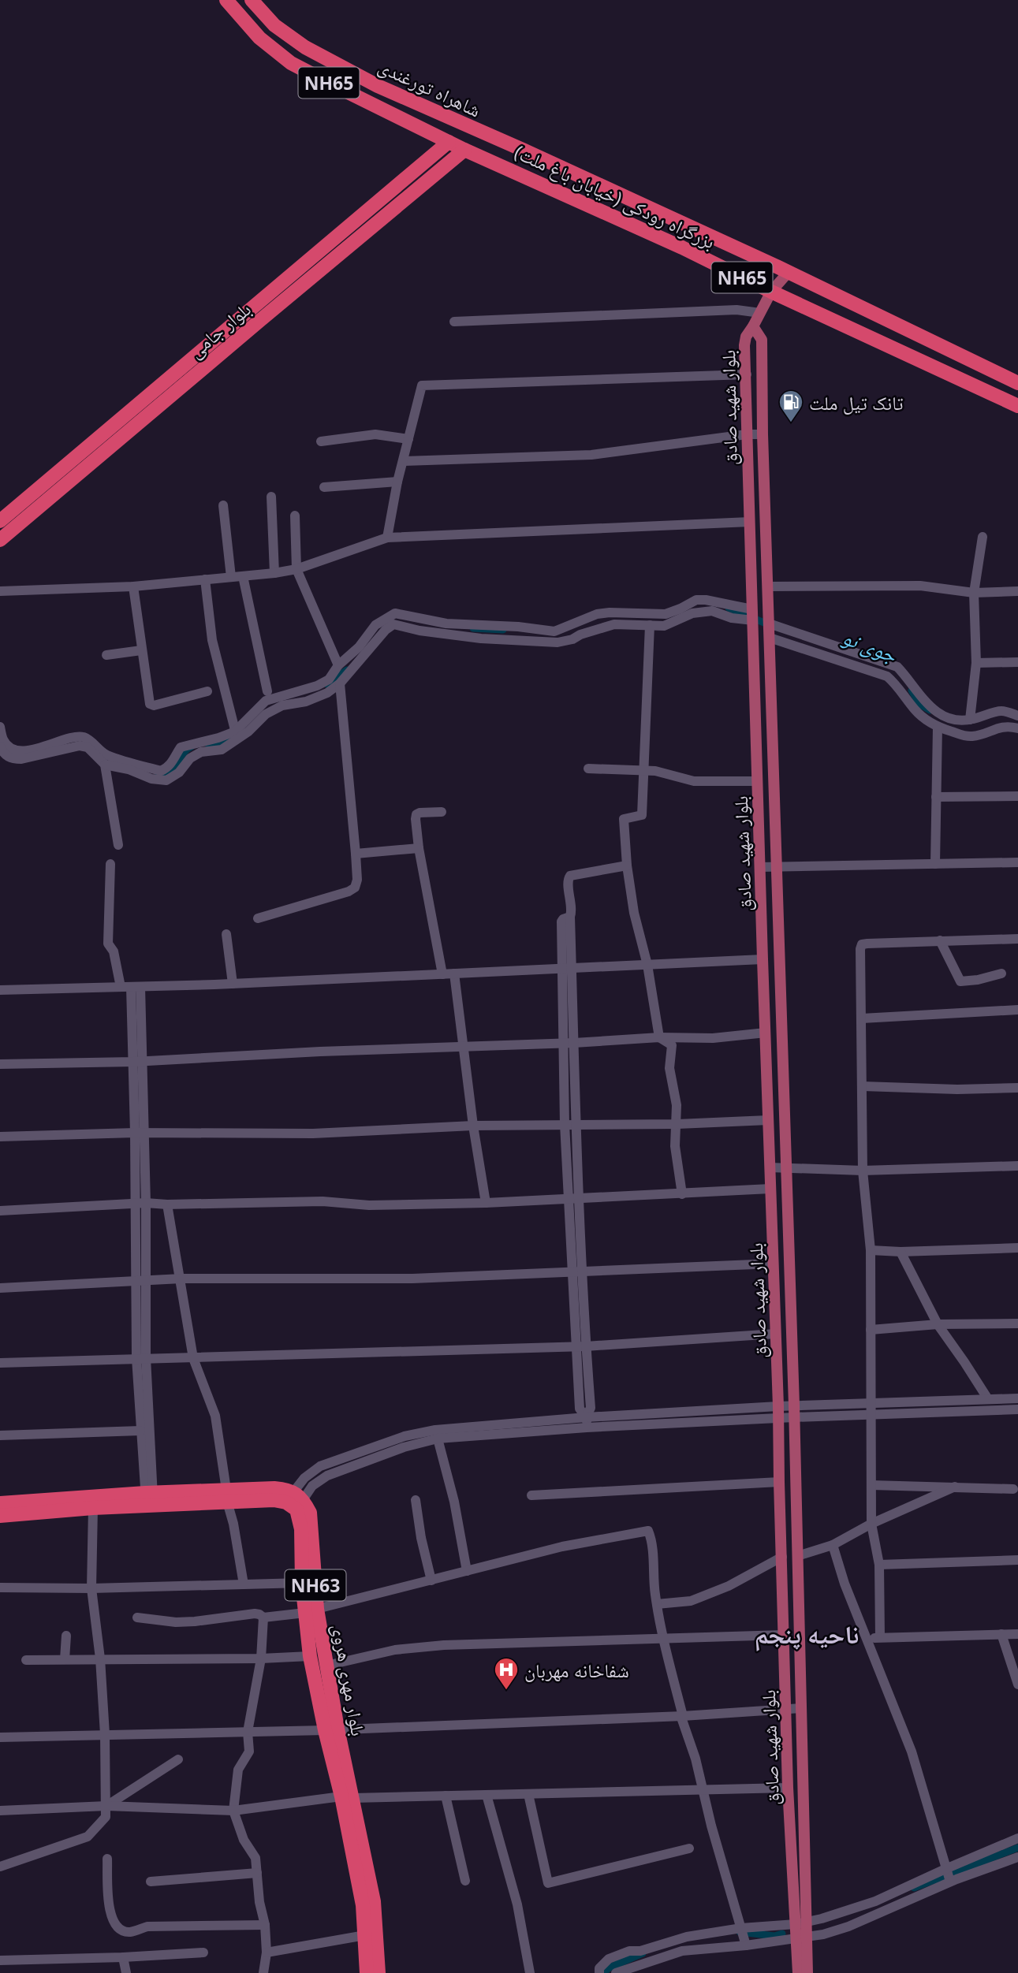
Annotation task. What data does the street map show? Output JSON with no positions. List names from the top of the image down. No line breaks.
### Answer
{"streets":{"highway":["NH65","شاهراه تورغندی","بزرگراه رودکی (خیابان باغ ملت)","بلوار جامی","NH63","بلوار مهری هروی"],"main road":["بلوار شهید صادق"]},"crossings":[["شاهراه تورغندی","بزرگراه رودکی (خیابان باغ ملت)"],["شاهراه تورغندی","بلوار جامی"],["بزرگراه رودکی (خیابان باغ ملت)","بلوار جامی"]],"districts":["ناحیه پنجم"],"water":["جوی نو"],"places":{"fuel station":["تانک تیل ملت"],"hospital":["شفاخانه مهربان"]}}
